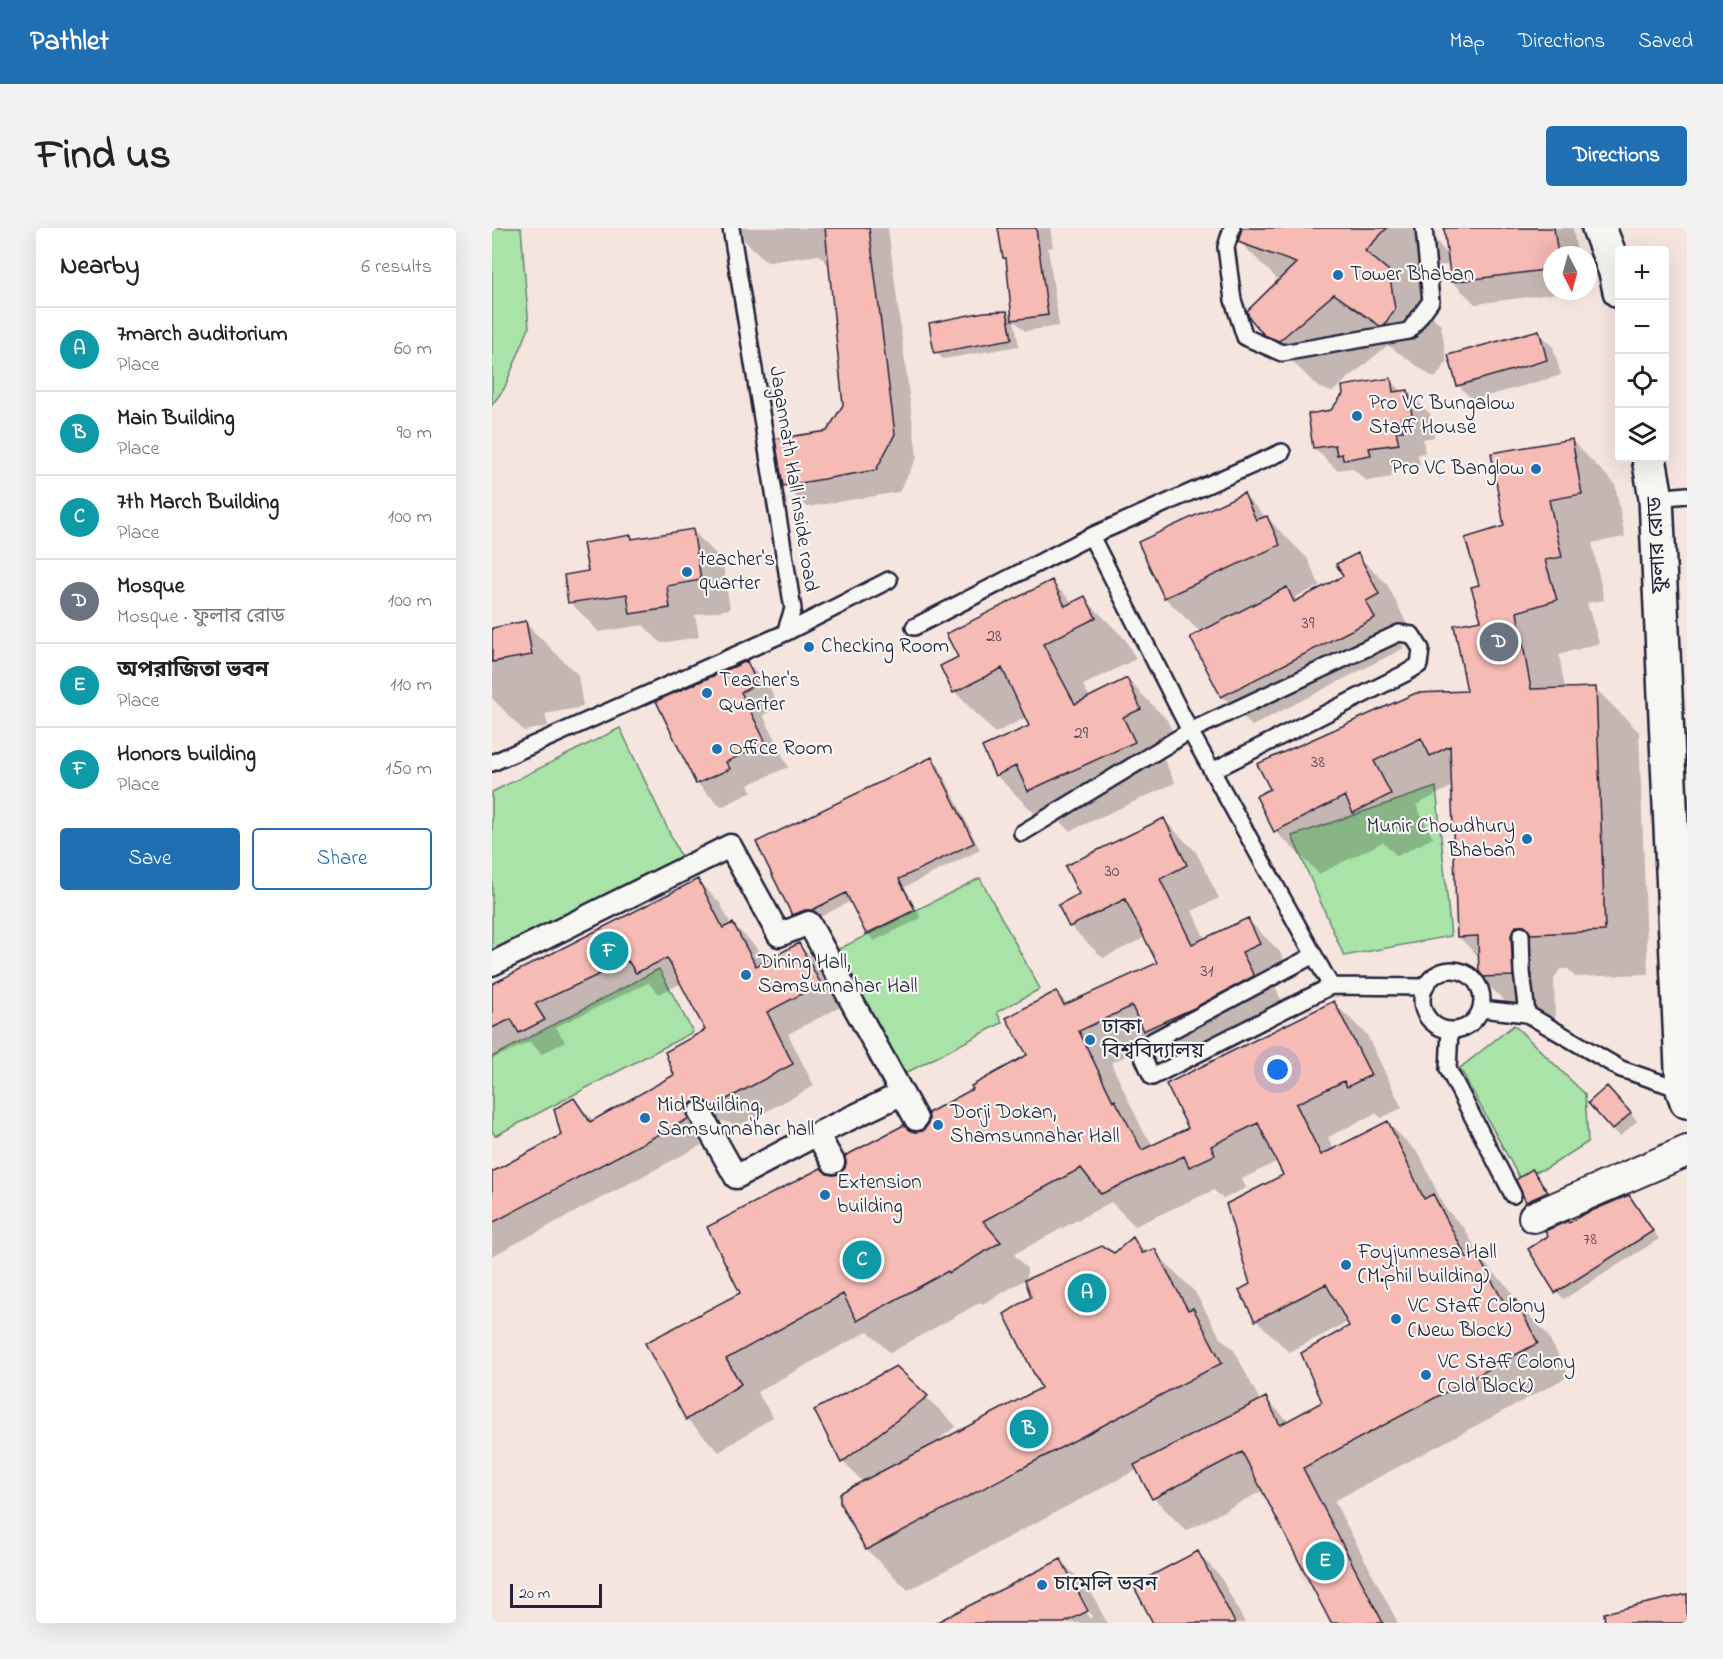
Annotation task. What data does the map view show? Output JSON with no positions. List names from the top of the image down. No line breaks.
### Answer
{"streets":{"main road":["ফুলার রোড"],"lane":["Jagannath Hall inside road"]},"places":["Tower Bhaban","Pro VC Bungalow Staff House","Pro VC Banglow","teacher's quarter","Checking Room","Teacher's Quarter","Office Room","Munir Chowdhury Bhaban","Dining Hall, Samsunnahar Hall","ঢাকা বিশ্ববিদ্যালয়","Mid Building, Samsunnahar hall","Dorji Dokan, Shamsunnahar Hall","Extension building","Foyjunnesa Hall (M.phil building)","VC Staff Colony (New Block)","VC Staff Colony (Old Block)","চামেলি ভবন"],"house_numbers":["39","28","29","38","30","31","78"],"scale_bar":"20 m","north":"bottom","page":{"header":"Pathlet","nav":["Map","Directions","Saved"],"title":"Find us","buttons":["Directions",["Save","Share"]],"heading":["Nearby","6 results"],"map_buttons":["+","−"],"list":[{"mark":"A","name":"7march auditorium","note":"Place","value":"60 m"},{"mark":"B","name":"Main Building","note":"Place","value":"90 m"},{"mark":"C","name":"7th March Building","note":"Place","value":"100 m"},{"mark":"D","name":"Mosque","note":"Mosque · ফুলার রোড","value":"100 m"},{"mark":"E","name":"অপরাজিতা ভবন","note":"Place","value":"110 m"},{"mark":"F","name":"Honors building","note":"Place","value":"150 m"}],"pins":["D","F","C","A","B","E"],"scale":"20 m"}}
